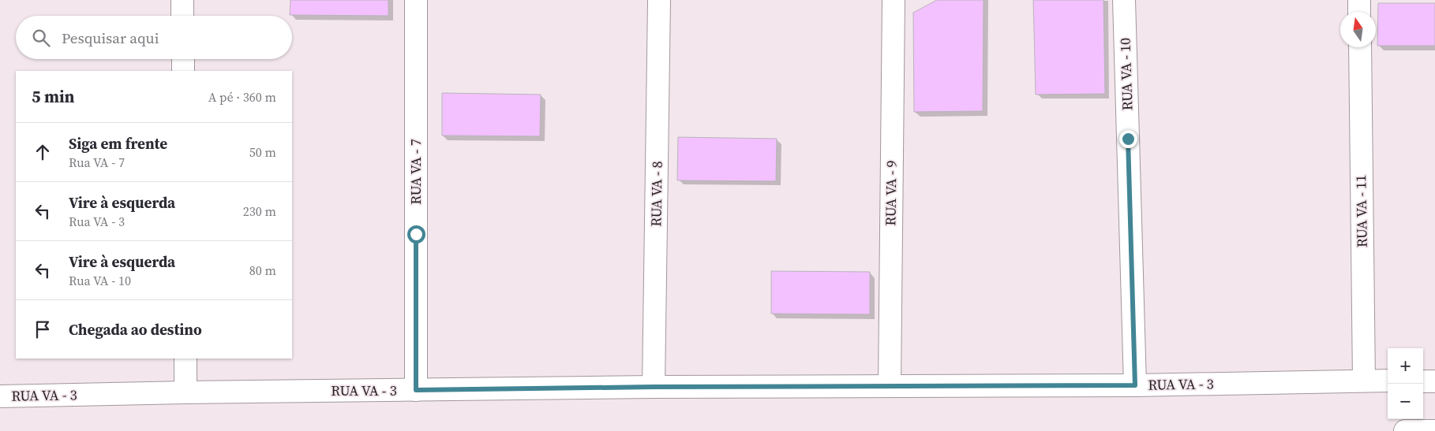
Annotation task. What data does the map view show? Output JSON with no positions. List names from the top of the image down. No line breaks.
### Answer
{"streets":{"street":["RUA VA - 10","RUA VA - 7","RUA VA - 9","RUA VA - 8","RUA VA - 11","RUA VA - 3"]},"crossings":[["RUA VA - 10","RUA VA - 3"],["RUA VA - 7","RUA VA - 3"],["RUA VA - 9","RUA VA - 3"],["RUA VA - 8","RUA VA - 3"],["RUA VA - 11","RUA VA - 3"]],"north":"top","page":{"search":"Pesquisar aqui","heading":["5 min","A pé · 360 m"],"list":[["Siga em frente","Rua VA - 7","50 m"],["Vire à esquerda","Rua VA - 3","230 m"],["Vire à esquerda","Rua VA - 10","80 m"],"Chegada ao destino"],"map_buttons":["+","−"]}}
